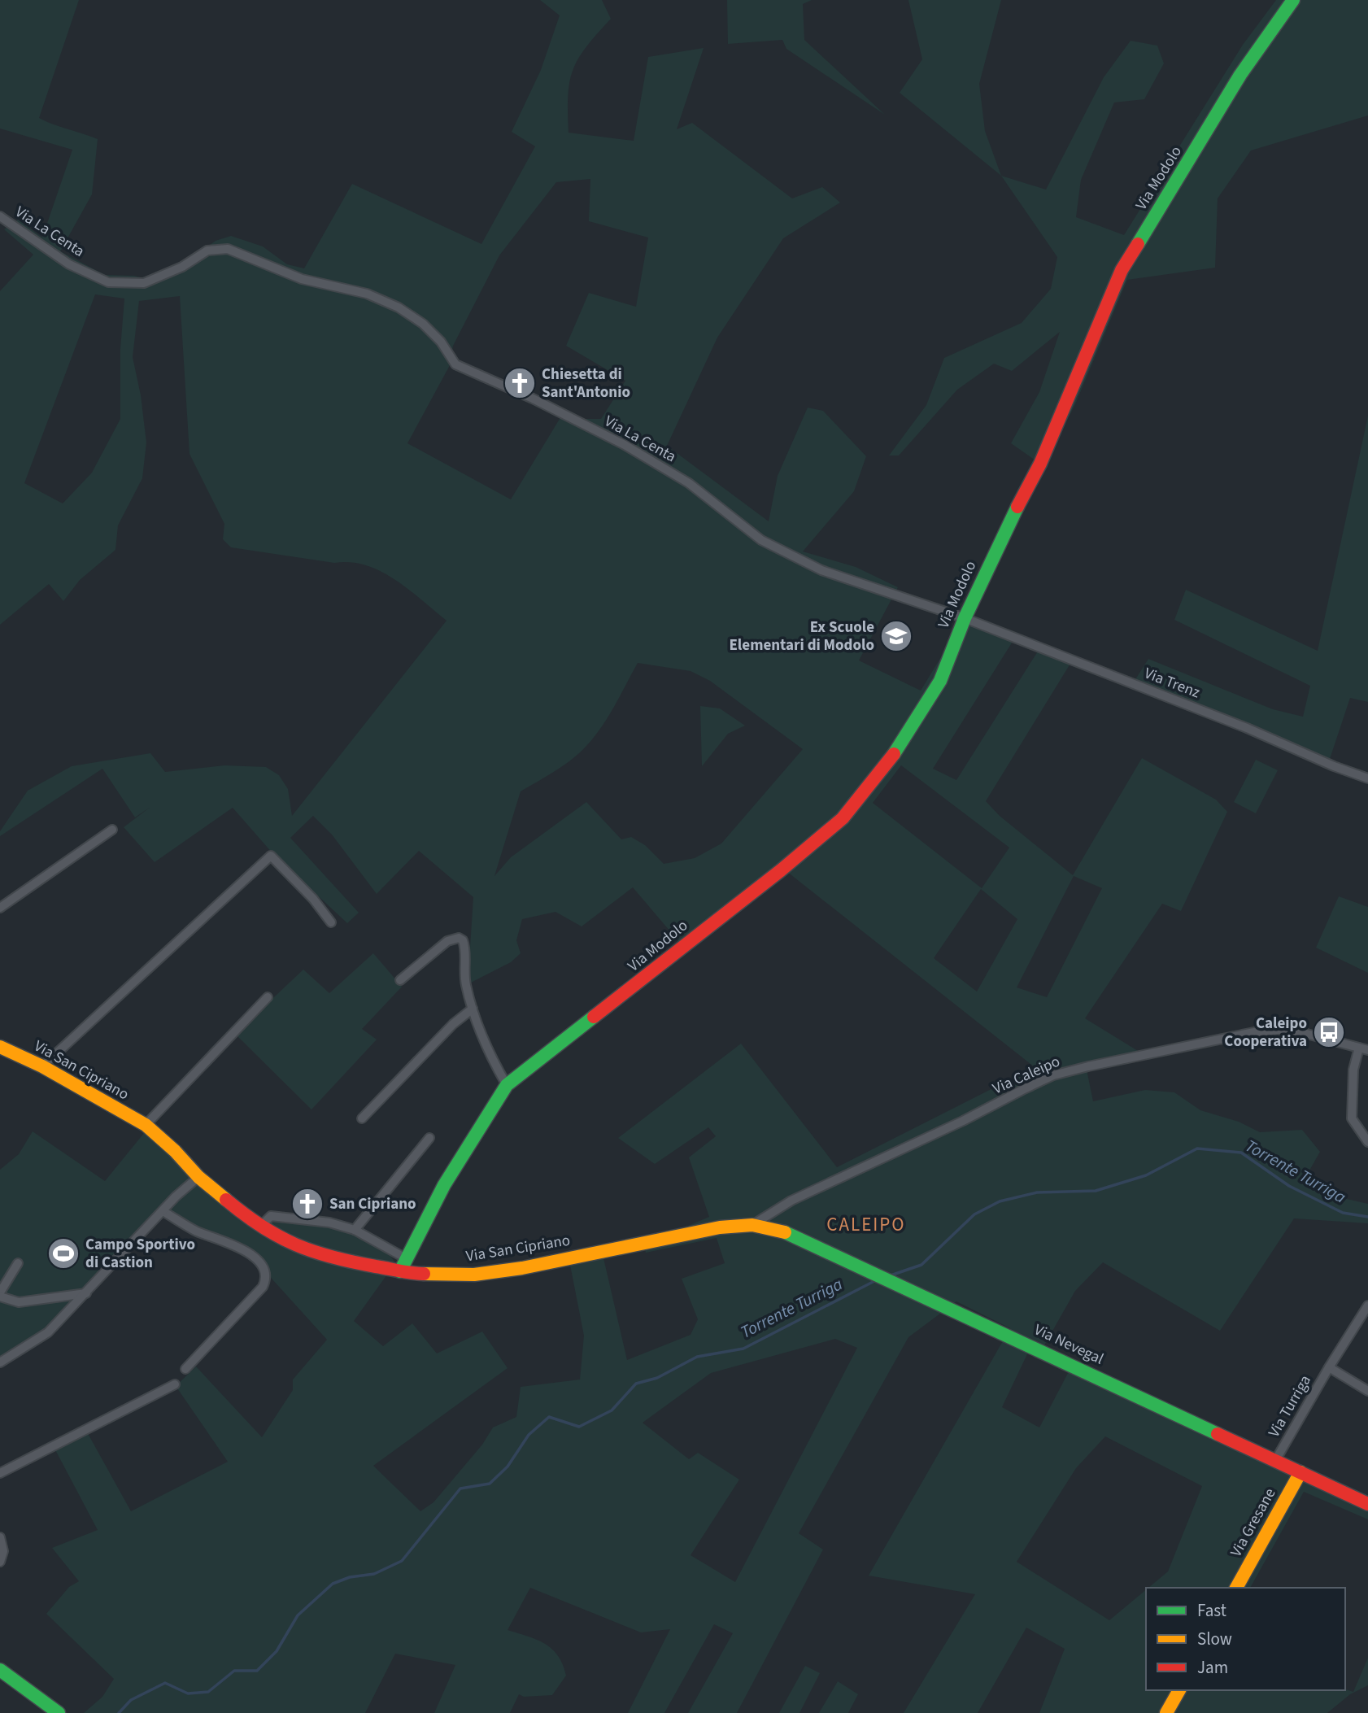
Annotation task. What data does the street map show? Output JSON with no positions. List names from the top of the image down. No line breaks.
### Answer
{"streets":{"street":["Via Modolo","Via La Centa","Via Trenz","Via San Cipriano","Via Caleipo","Via Nevegal","Via Turriga","Via Gresane"]},"crossings":[["Via Modolo","Via La Centa"],["Via Modolo","Via Trenz"],["Via Modolo","Via San Cipriano"],["Via La Centa","Via Trenz"],["Via San Cipriano","Via Caleipo"],["Via San Cipriano","Via Nevegal"],["Via Caleipo","Via Nevegal"],["Via Nevegal","Via Turriga"],["Via Nevegal","Via Gresane"]],"districts":["CALEIPO"],"water":["Torrente Turriga"],"places":{"church":["Chiesetta di Sant'Antonio","San Cipriano"],"school or university":["Ex Scuole Elementari di Modolo"],"bus stop":["Caleipo Cooperativa"],"sports":["Campo Sportivo di Castion"]},"legend":["Fast","Slow","Jam"]}
